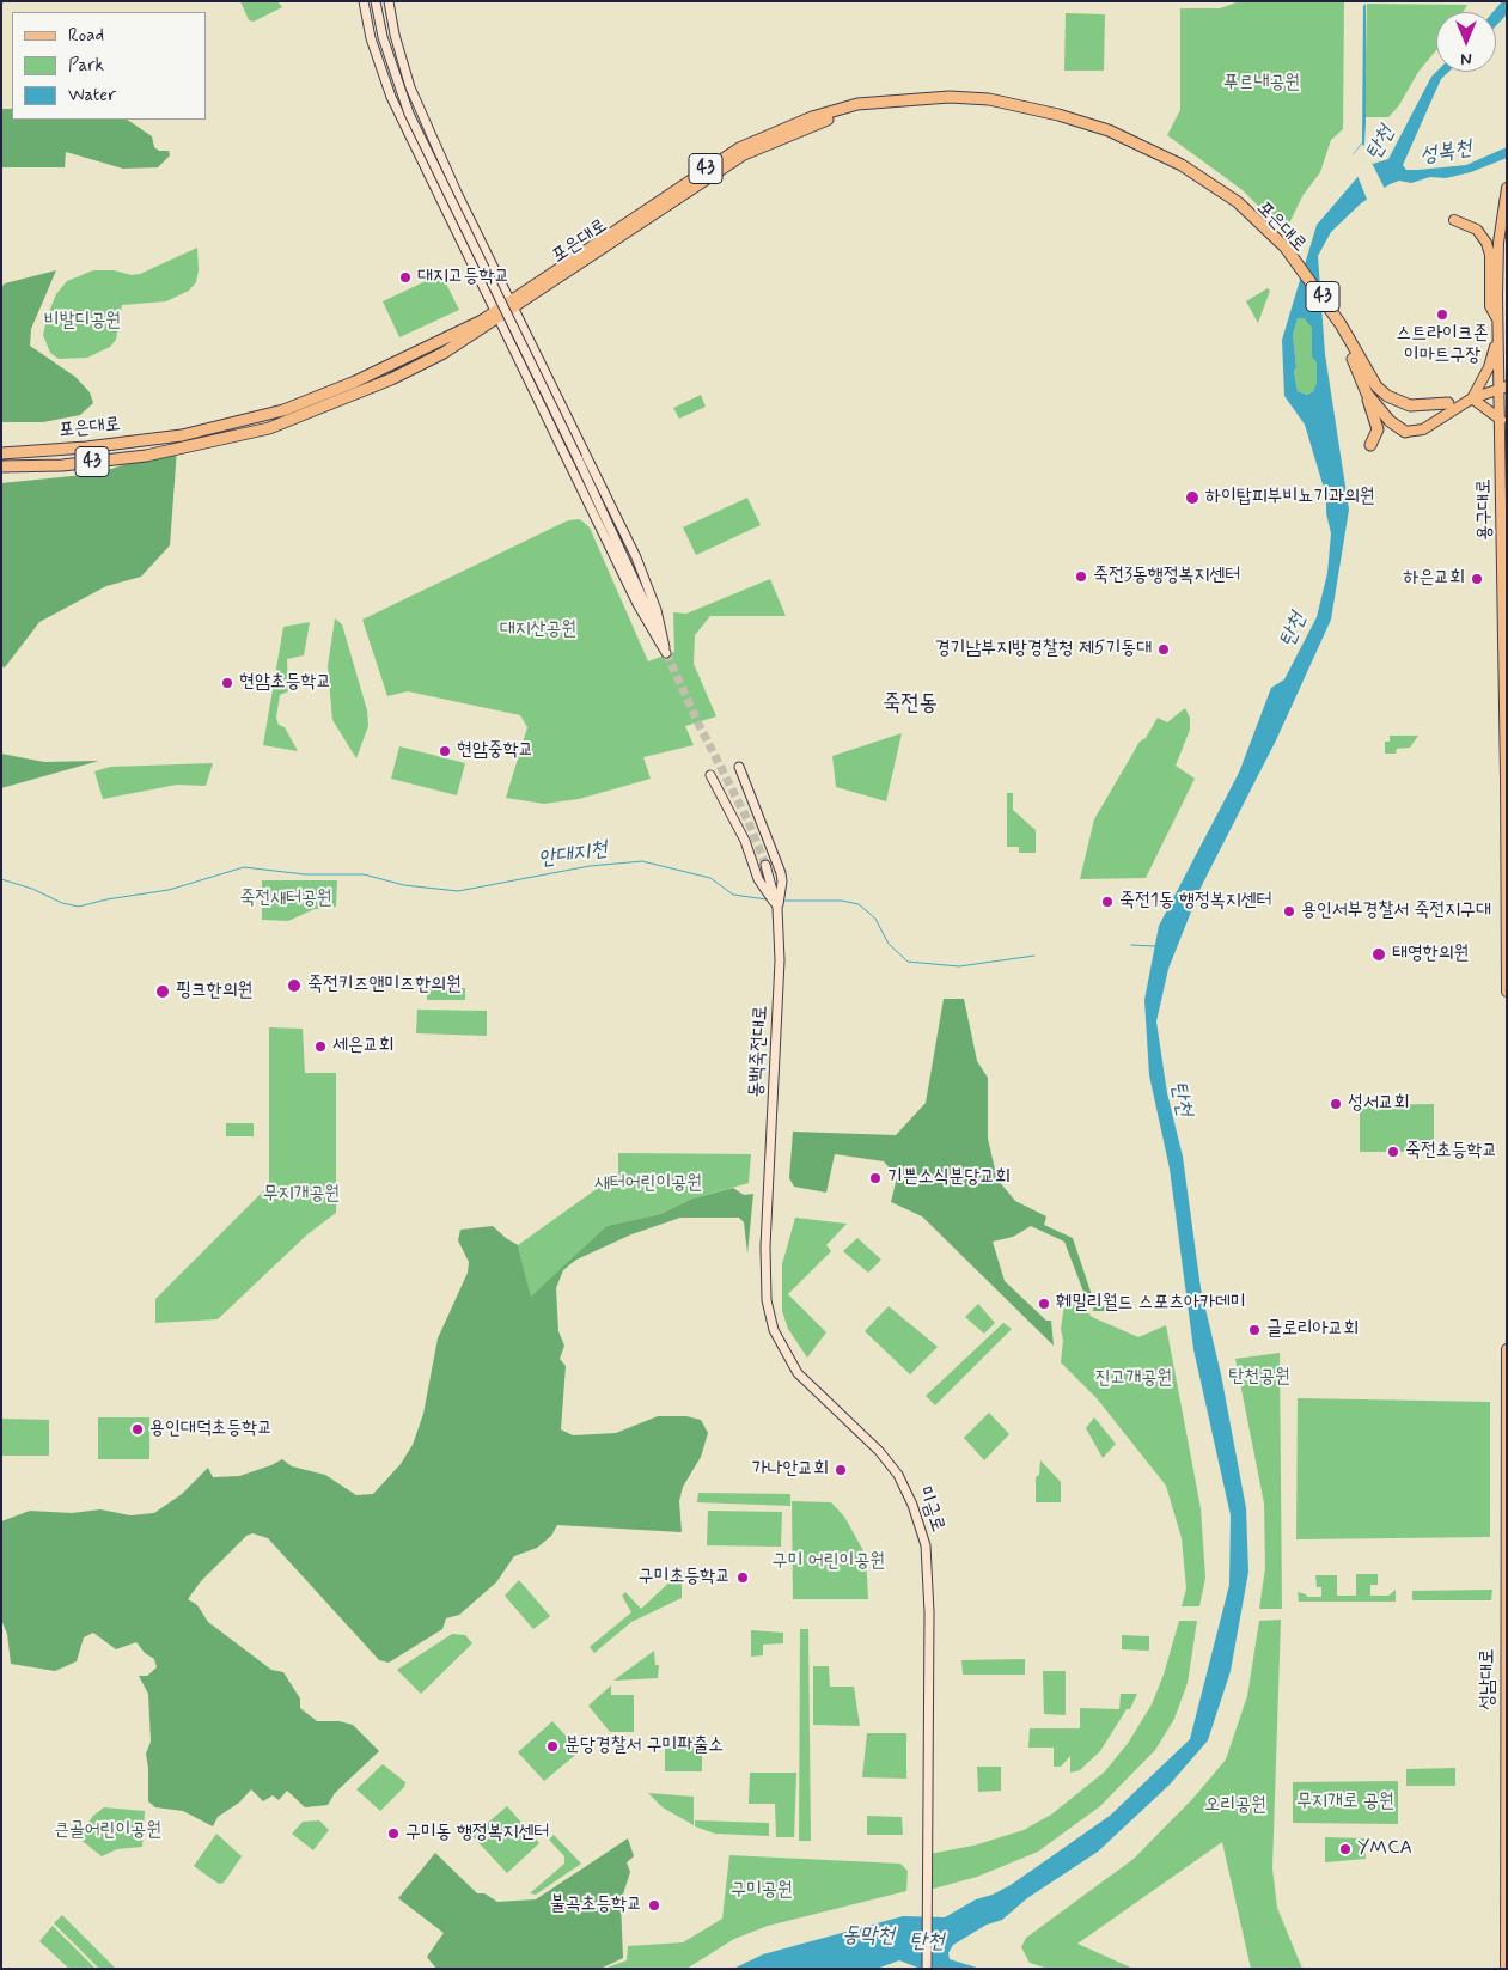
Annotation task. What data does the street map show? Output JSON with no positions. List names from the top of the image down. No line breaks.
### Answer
{"streets":{"highway":["43","포은대로"],"main road":["용구대로","동백죽전대로","미금로","성남대로"]},"crossings":[["포은대로","용구대로"],["동백죽전대로","미금로"]],"districts":["죽전동"],"water":["탄천","성복천","안대지천","동막천"],"parks":["푸르내공원","비발디공원","대지산공원","죽전새터공원","새터어린이공원","무지개공원","탄천공원","진고개공원","구미 어린이공원","무지개로 공원","오리공원","큰골어린이공원","구미공원"],"places":["대지고등학교","스트라이크존 이마트구장","하이탑피부비뇨기과의원","죽전3동행정복지센터","하은교회","경기남부지방경찰청 제5기동대","현암초등학교","현암중학교","죽전1동 행정복지센터","용인서부경찰서 죽전지구대","태영한의원","죽전키즈앤미즈한의원","핑크한의원","세은교회","성서교회","죽전초등학교","기쁜소식분당교회","훼밀리월드 스포츠아카데미","글로리아교회","용인대덕초등학교","가나안교회","구미초등학교","분당경찰서 구미파출소","구미동 행정복지센터","YMCA","불곡초등학교"],"legend":["Road","Park","Water"],"north":"bottom"}
